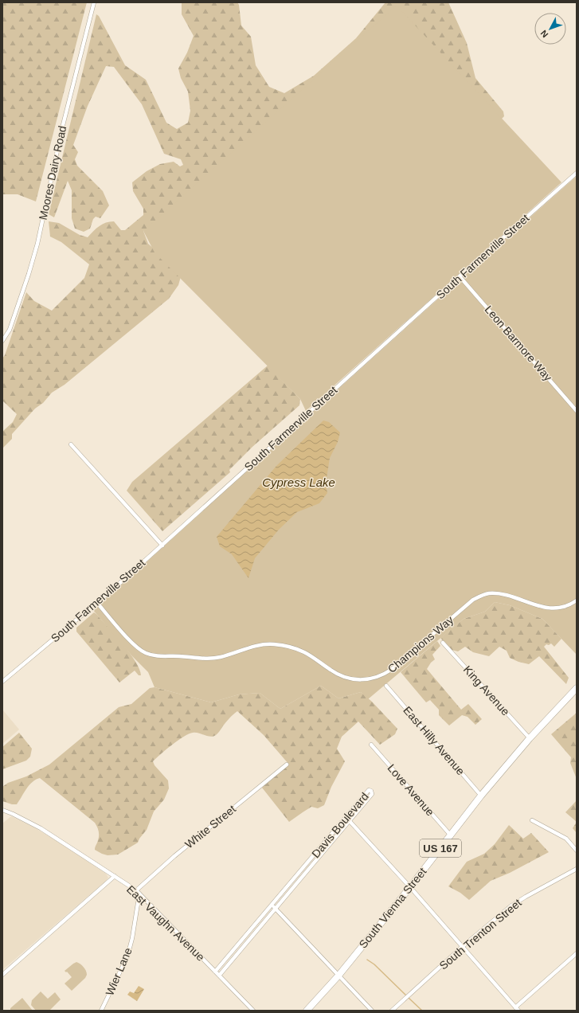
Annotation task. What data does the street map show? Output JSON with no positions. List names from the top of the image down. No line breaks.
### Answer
{"streets":{"highway":["US 167","South Vienna Street"],"street":["Moores Dairy Road","South Farmerville Street","Leon Barmore Way","Champions Way","King Avenue","East Hilly Avenue","Love Avenue","Davis Boulevard","White Street","East Vaughn Avenue","South Trenton Street","Wier Lane"]},"crossings":[["South Farmerville Street","Leon Barmore Way"],["South Farmerville Street","Champions Way"],["King Avenue","South Vienna Street"],["East Hilly Avenue","South Vienna Street"],["Love Avenue","South Vienna Street"],["Davis Boulevard","East Vaughn Avenue"],["White Street","East Vaughn Avenue"],["East Vaughn Avenue","Wier Lane"]],"water":["Cypress Lake"],"north":"bottom left"}
